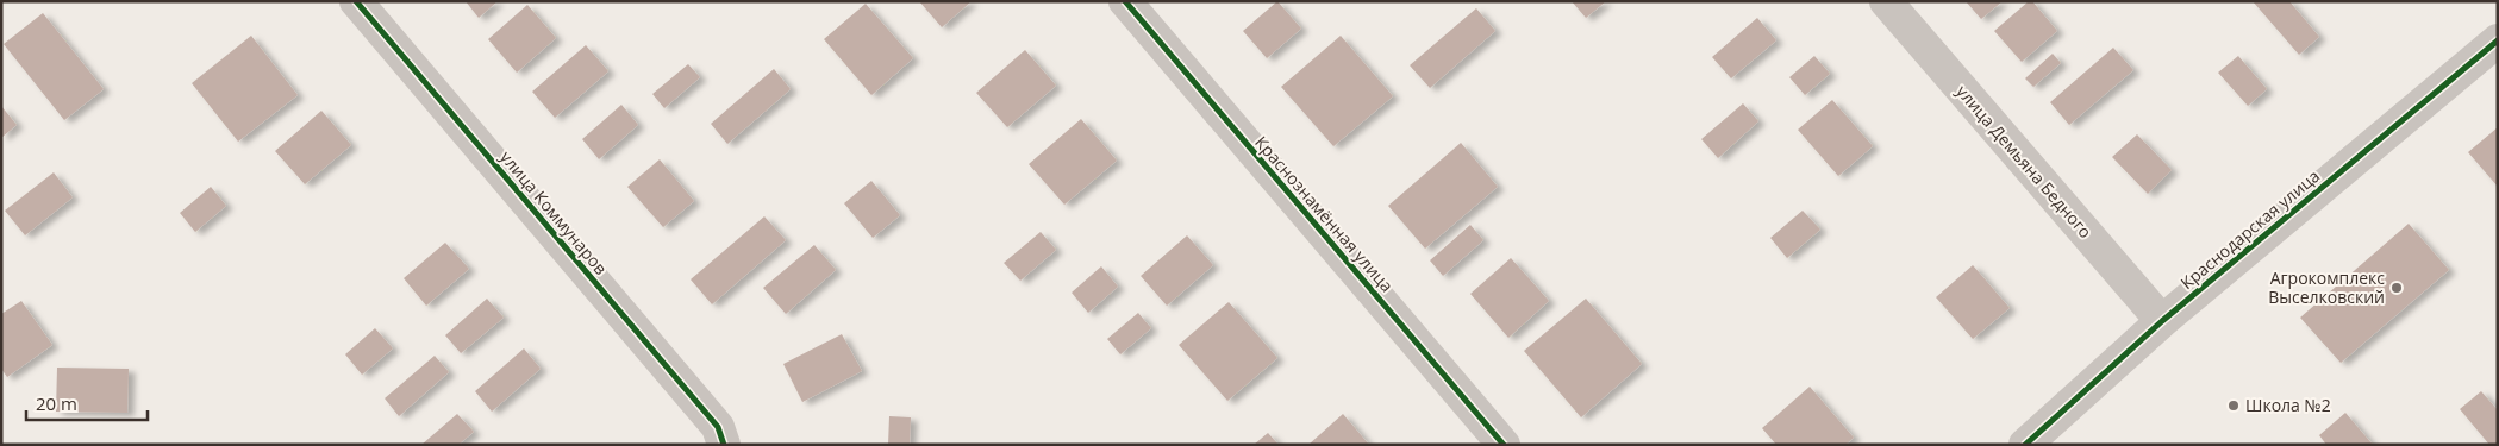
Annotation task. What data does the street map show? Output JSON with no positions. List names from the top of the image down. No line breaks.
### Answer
{"streets":{"street":["улица Демьяна Бедного","улица Коммунаров","Краснознамённая улица","Краснодарская улица"]},"crossings":[["улица Демьяна Бедного","Краснодарская улица"]],"places":["Агрокомплекс Выселковский","Школа №2"],"scale_bar":"20 m"}
